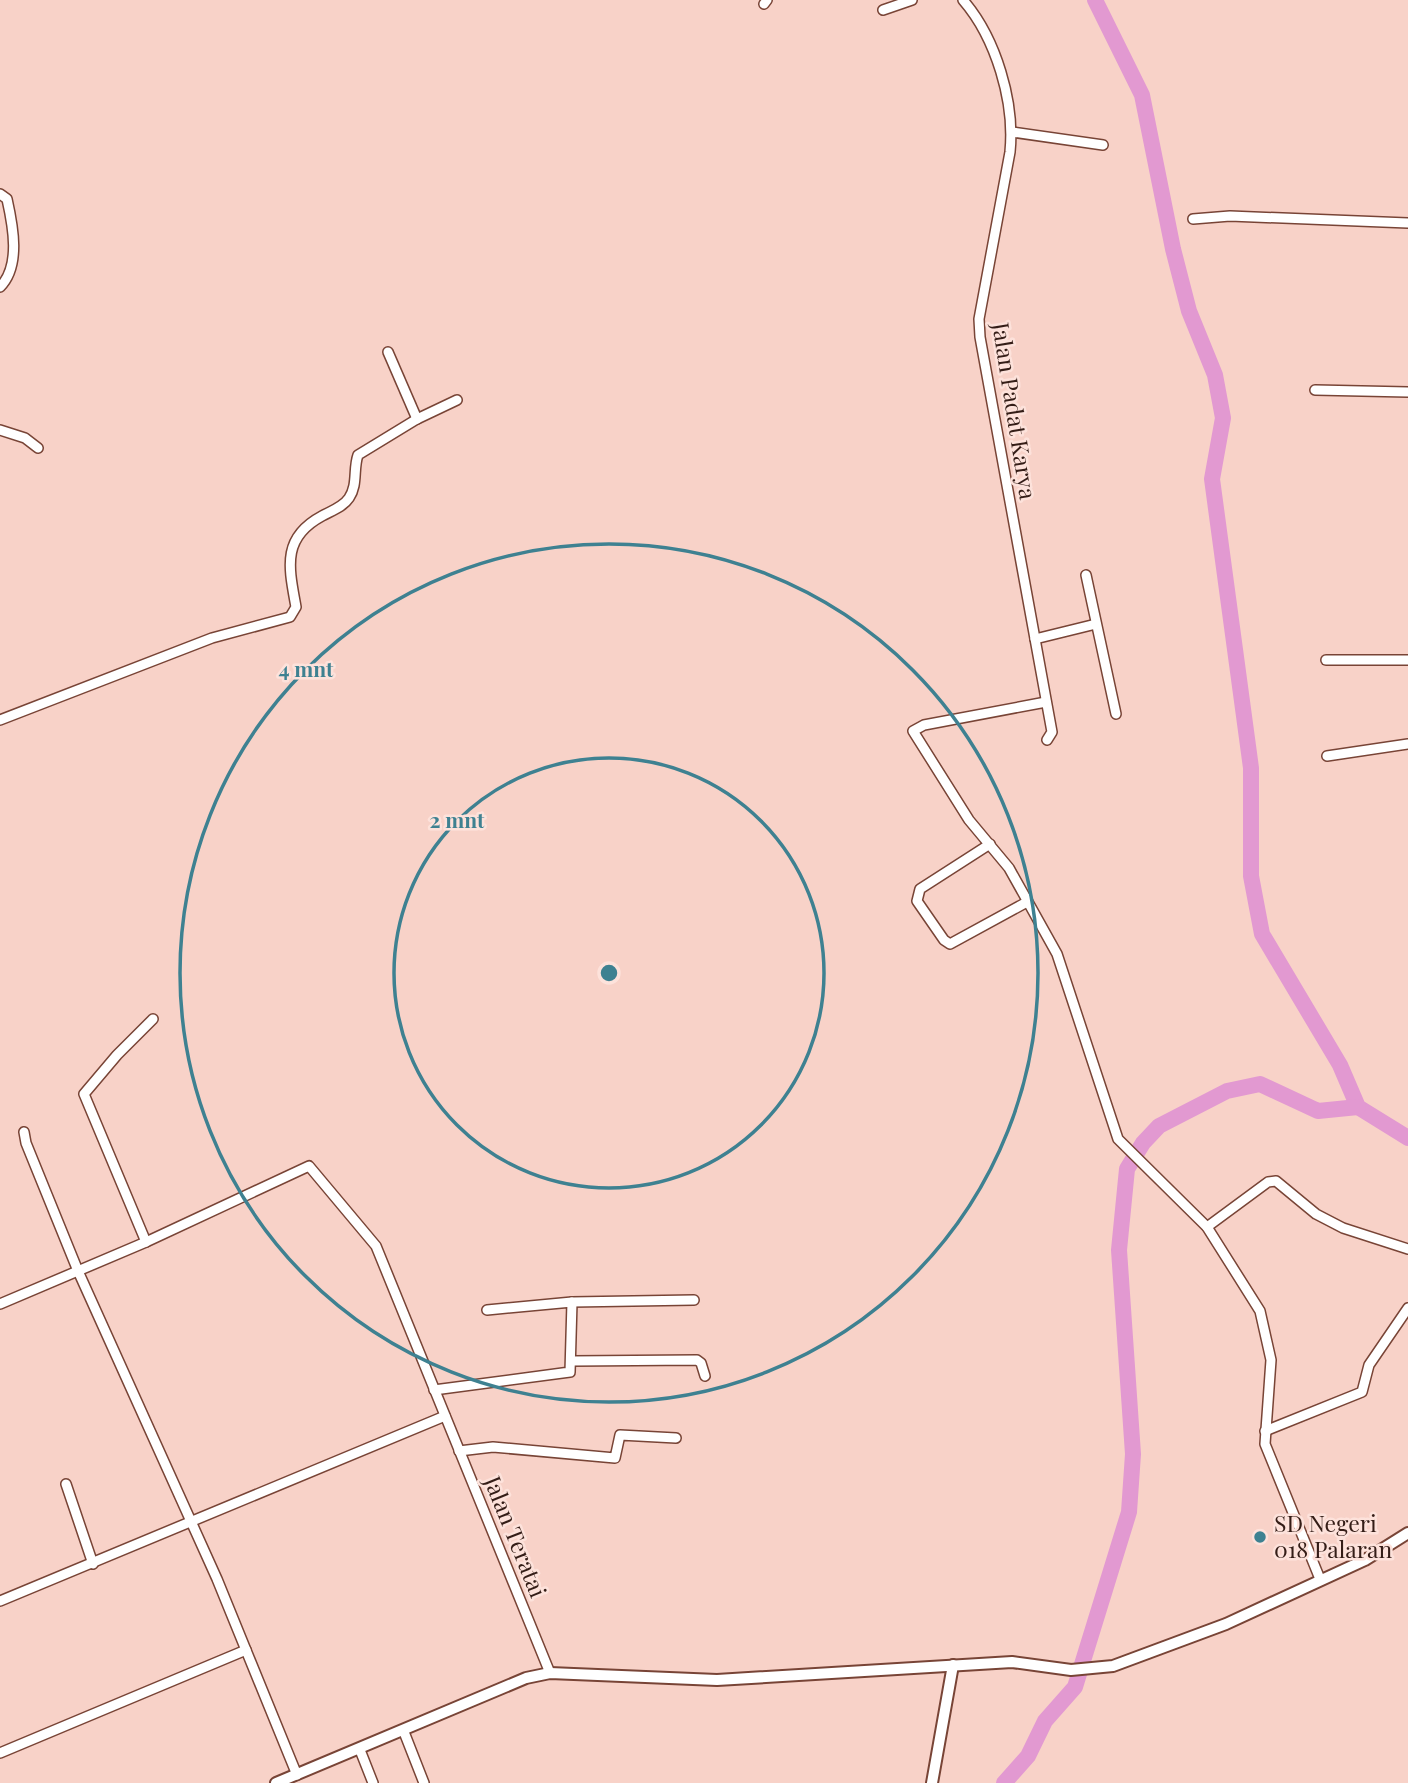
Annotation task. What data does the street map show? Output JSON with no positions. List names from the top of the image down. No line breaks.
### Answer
{"streets":{"street":["Jalan Padat Karya","Jalan Teratai"]},"places":["SD Negeri 018 Palaran"],"rings":["4 mnt","2 mnt"]}
